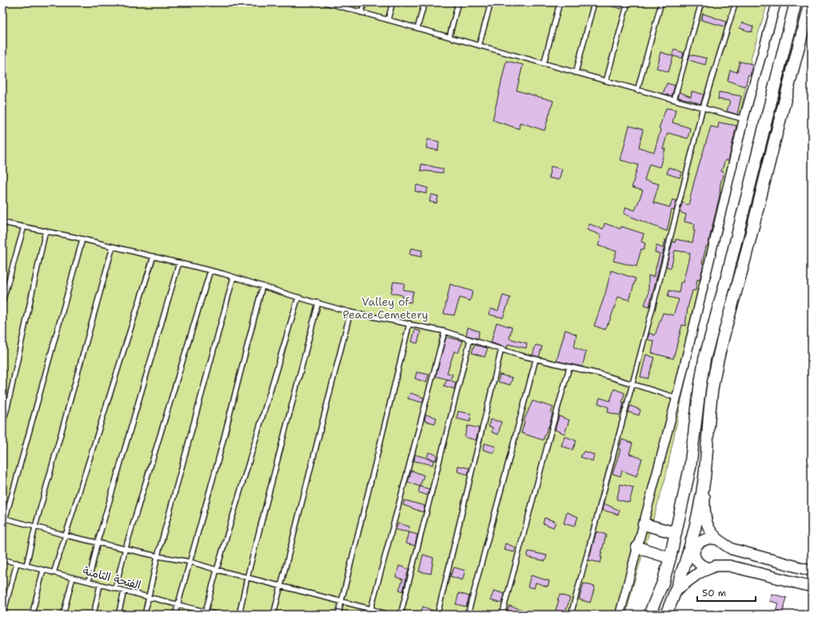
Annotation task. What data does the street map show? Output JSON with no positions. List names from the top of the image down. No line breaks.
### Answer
{"streets":{"lane":["الفتحة الثامنة"]},"parks":["Valley of Peace Cemetery"],"scale_bar":"50 m"}
